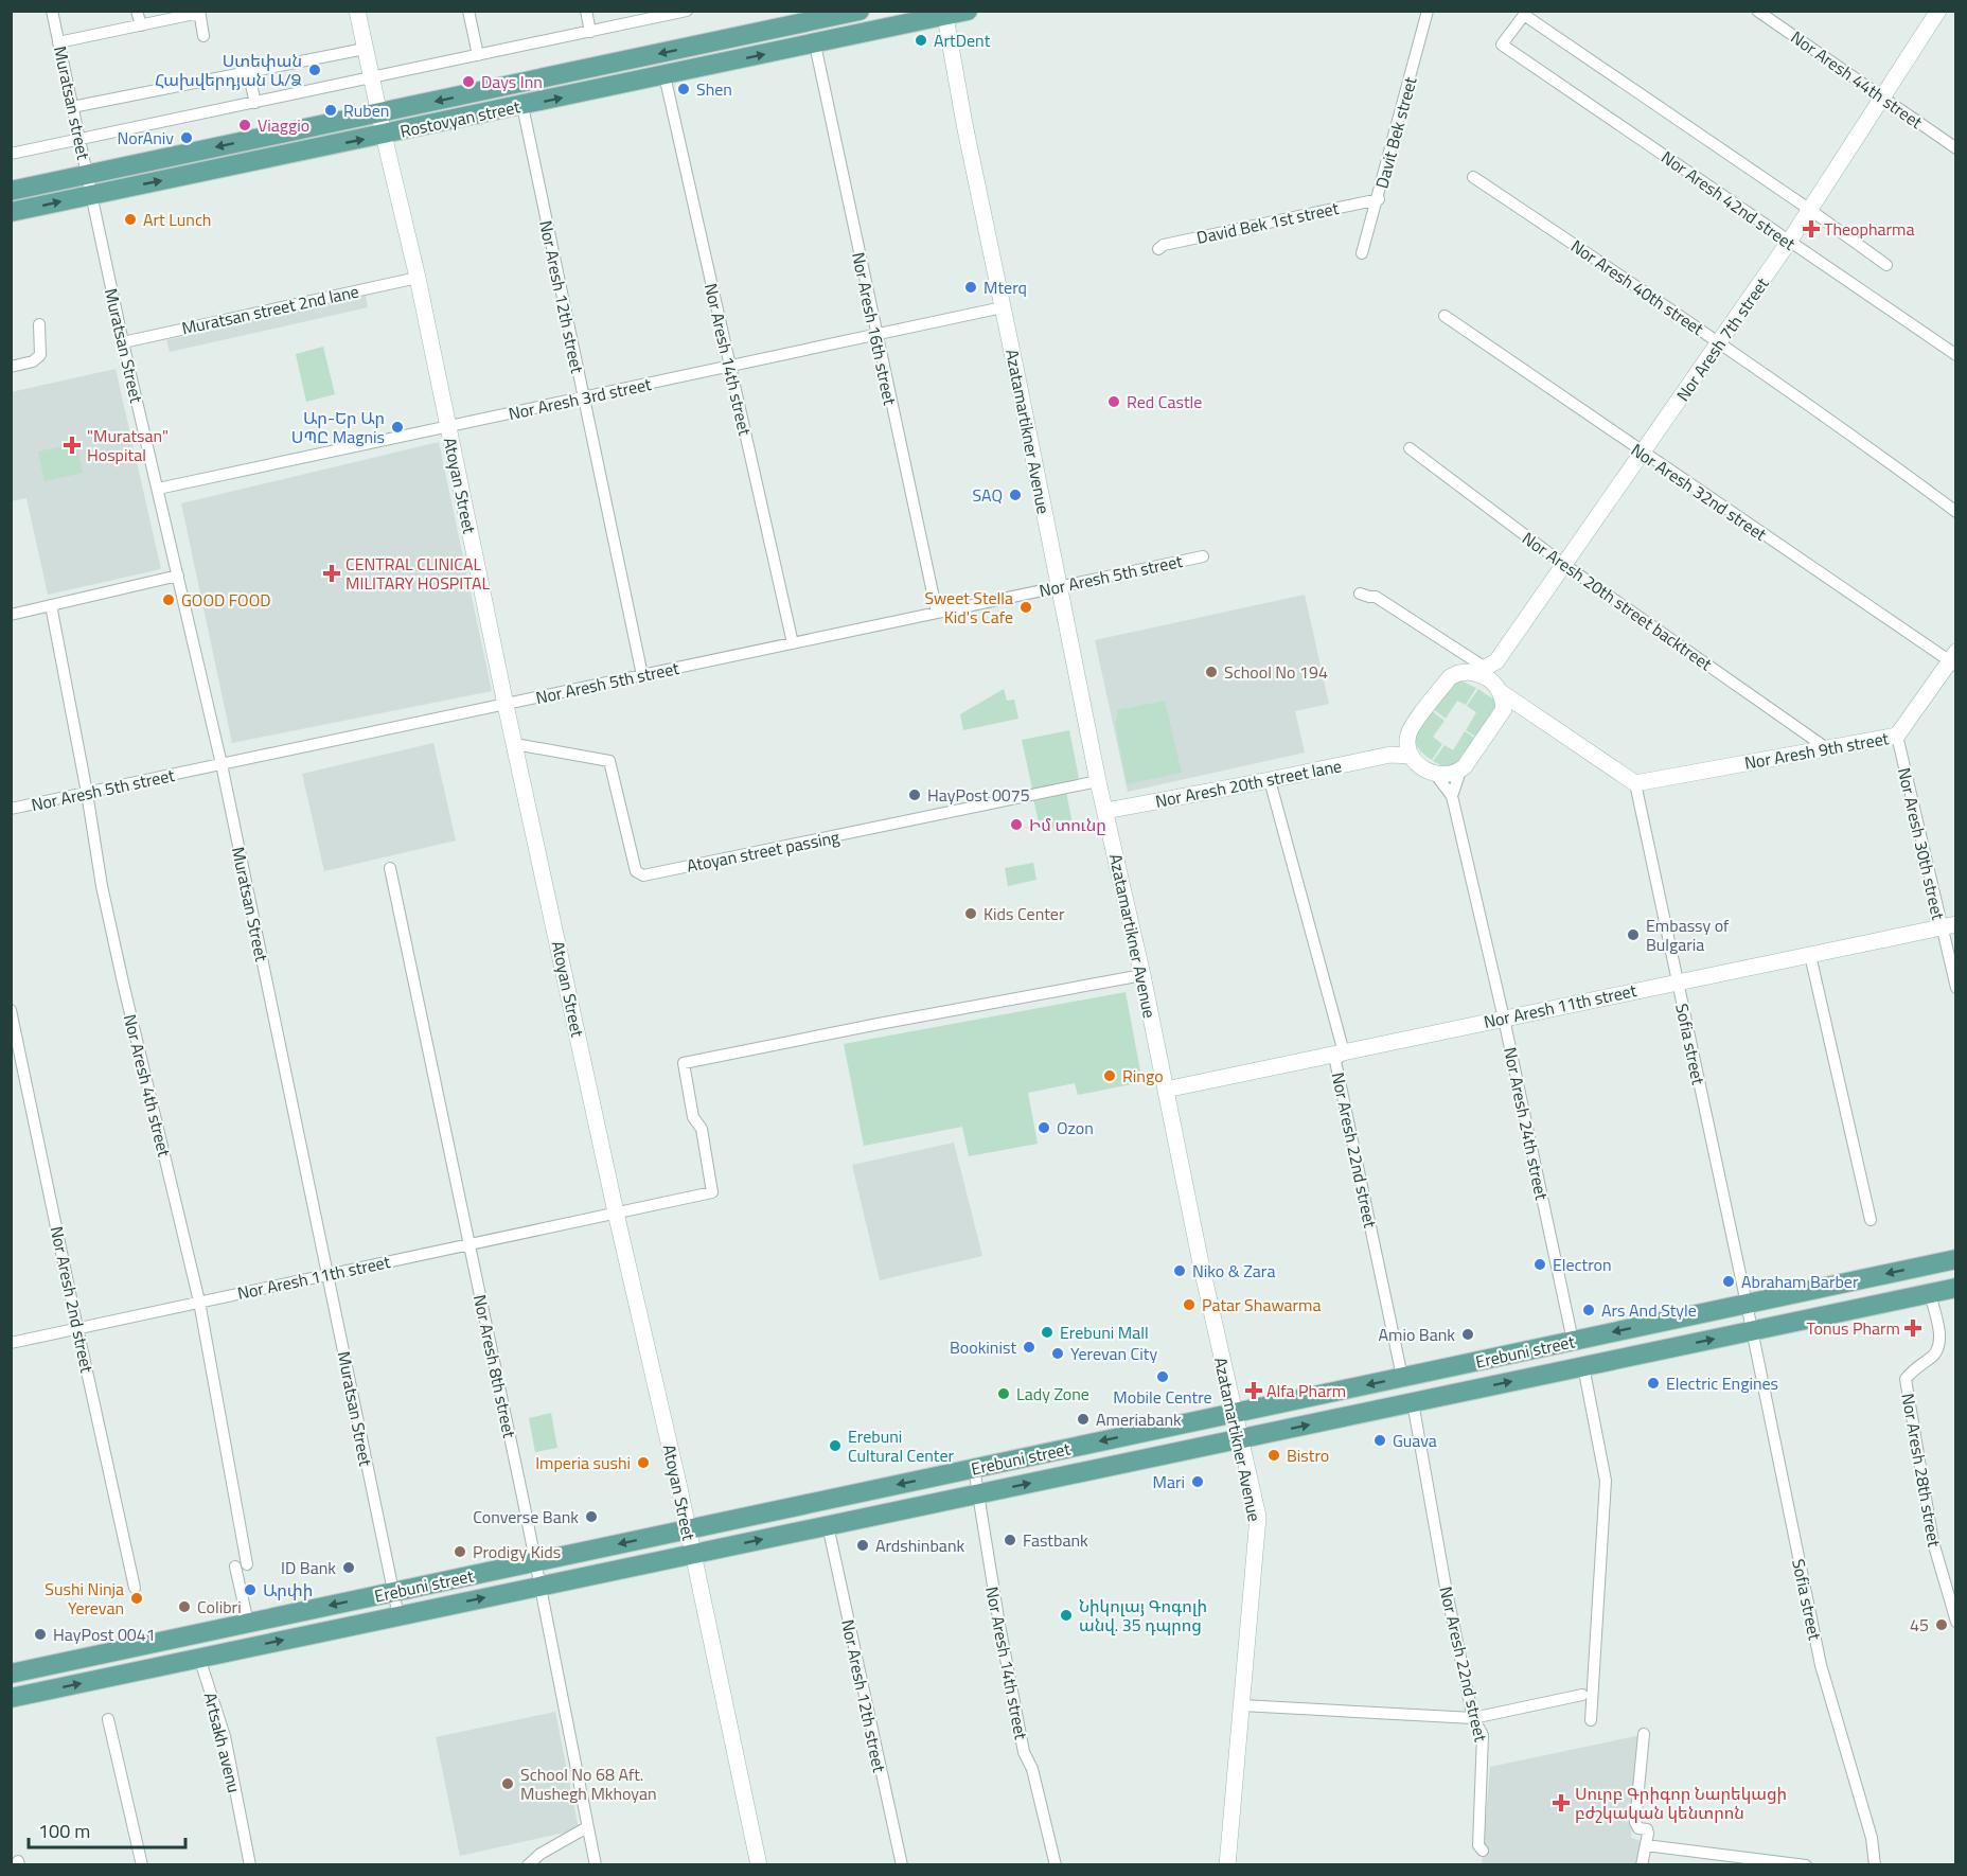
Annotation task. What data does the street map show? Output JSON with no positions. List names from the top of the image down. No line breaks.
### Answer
{"streets":{"main road":["Rostovyan street","Erebuni street"],"street":["Nor Aresh 44th street","Muratsan street","Davit Bek street","Nor Aresh 42nd street","David Bek 1st street","Nor Aresh 40th street","Nor Aresh 12th street","Muratsan street 2nd lane","Nor Aresh 16th street","Nor Aresh 7th street","Muratsan Street","Nor Aresh 14th street","Nor Aresh 3rd street","Azatamartikner Avenue","Atoyan Street","Nor Aresh 32nd street","Nor Aresh 5th street","Nor Aresh 20th street backtreet","Nor Aresh 9th street","Nor Aresh 20th street lane","Nor Aresh 30th street","Atoyan street passing","Nor Aresh 11th street","Sofia street","Nor Aresh 4th street","Nor Aresh 24th street","Nor Aresh 22nd street","Nor Aresh 2nd street","Nor Aresh 8th street","Nor Aresh 28th street","Artsakh avenu"]},"crossings":[["Nor Aresh 44th street","Nor Aresh 7th street"],["Muratsan street","Rostovyan street"],["Muratsan street","Muratsan Street"],["Rostovyan street","Nor Aresh 12th street"],["Rostovyan street","Nor Aresh 16th street"],["Rostovyan street","Muratsan Street"],["Rostovyan street","Nor Aresh 14th street"],["Rostovyan street","Azatamartikner Avenue"],["Rostovyan street","Atoyan Street"],["Davit Bek street","David Bek 1st street"],["Nor Aresh 42nd street","Nor Aresh 7th street"],["Nor Aresh 40th street","Nor Aresh 7th street"],["Nor Aresh 12th street","Nor Aresh 3rd street"],["Nor Aresh 12th street","Nor Aresh 5th street"],["Nor Aresh 12th street","Erebuni street"],["Muratsan street 2nd lane","Muratsan Street"],["Muratsan street 2nd lane","Atoyan Street"],["Nor Aresh 16th street","Nor Aresh 3rd street"],["Nor Aresh 16th street","Nor Aresh 5th street"],["Nor Aresh 7th street","Nor Aresh 32nd street"],["Nor Aresh 7th street","Nor Aresh 20th street backtreet"],["Nor Aresh 7th street","Nor Aresh 20th street lane"],["Nor Aresh 7th street","Nor Aresh 24th street"],["Muratsan Street","Nor Aresh 3rd street"],["Muratsan Street","Nor Aresh 5th street"],["Muratsan Street","Nor Aresh 11th street"],["Muratsan Street","Erebuni street"],["Nor Aresh 14th street","Nor Aresh 3rd street"],["Nor Aresh 14th street","Nor Aresh 5th street"],["Nor Aresh 14th street","Erebuni street"],["Nor Aresh 3rd street","Azatamartikner Avenue"],["Nor Aresh 3rd street","Atoyan Street"],["Azatamartikner Avenue","Nor Aresh 5th street"],["Azatamartikner Avenue","Nor Aresh 20th street lane"],["Azatamartikner Avenue","Atoyan street passing"],["Azatamartikner Avenue","Nor Aresh 11th street"],["Azatamartikner Avenue","Erebuni street"],["Atoyan Street","Nor Aresh 5th street"],["Atoyan Street","Atoyan street passing"],["Atoyan Street","Nor Aresh 11th street"],["Atoyan Street","Erebuni street"],["Nor Aresh 32nd street","Nor Aresh 9th street"],["Nor Aresh 5th street","Nor Aresh 4th street"],["Nor Aresh 20th street backtreet","Nor Aresh 9th street"],["Nor Aresh 9th street","Nor Aresh 30th street"],["Nor Aresh 9th street","Sofia street"],["Nor Aresh 20th street lane","Nor Aresh 24th street"],["Nor Aresh 20th street lane","Nor Aresh 22nd street"],["Nor Aresh 30th street","Nor Aresh 11th street"],["Nor Aresh 11th street","Sofia street"],["Nor Aresh 11th street","Nor Aresh 4th street"],["Nor Aresh 11th street","Nor Aresh 24th street"],["Nor Aresh 11th street","Nor Aresh 22nd street"],["Nor Aresh 11th street","Nor Aresh 2nd street"],["Nor Aresh 11th street","Nor Aresh 8th street"],["Sofia street","Erebuni street"],["Nor Aresh 4th street","Erebuni street"],["Nor Aresh 24th street","Erebuni street"],["Nor Aresh 22nd street","Erebuni street"],["Erebuni street","Nor Aresh 8th street"],["Erebuni street","Nor Aresh 28th street"],["Erebuni street","Artsakh avenu"]],"places":{"other":["ArtDent","Ստեփան Հախվերդյան Ա/Ձ","Days Inn","Shen","Ruben","Viaggio","NorAniv","Art Lunch","Mterq","Red Castle","Ար-Եր Ար ՍՊԸ Magnis","SAQ","GOOD FOOD","Sweet Stella Kid's Cafe","School No 194","HayPost 0075","Իմ տունը","Kids Center","Embassy of Bulgaria","Ringo","Ozon","Electron","Niko & Zara","Abraham Barber","Patar Shawarma","Ars And Style","Erebuni Mall","Amio Bank","Bookinist","Yerevan City","Mobile Centre","Electric Engines","Lady Zone","Ameriabank","Guava","Erebuni Cultural Center","Bistro","Imperia sushi","Mari","Converse Bank","Fastbank","Ardshinbank","Prodigy Kids","ID Bank","Արփի","Sushi Ninja Yerevan","Colibri","Նիկոլայ Գոգոլի անվ. 35 դպրոց","45","HayPost 0041","School No 68 Aft. Mushegh Mkhoyan"],"health":["Theopharma","\"Muratsan\" Hospital","CENTRAL CLINICAL MILITARY HOSPITAL","Tonus Pharm","Alfa Pharm","Սուրբ Գրիգոր Նարեկացի բժշկական կենտրոն"]},"scale_bar":"100 m"}
